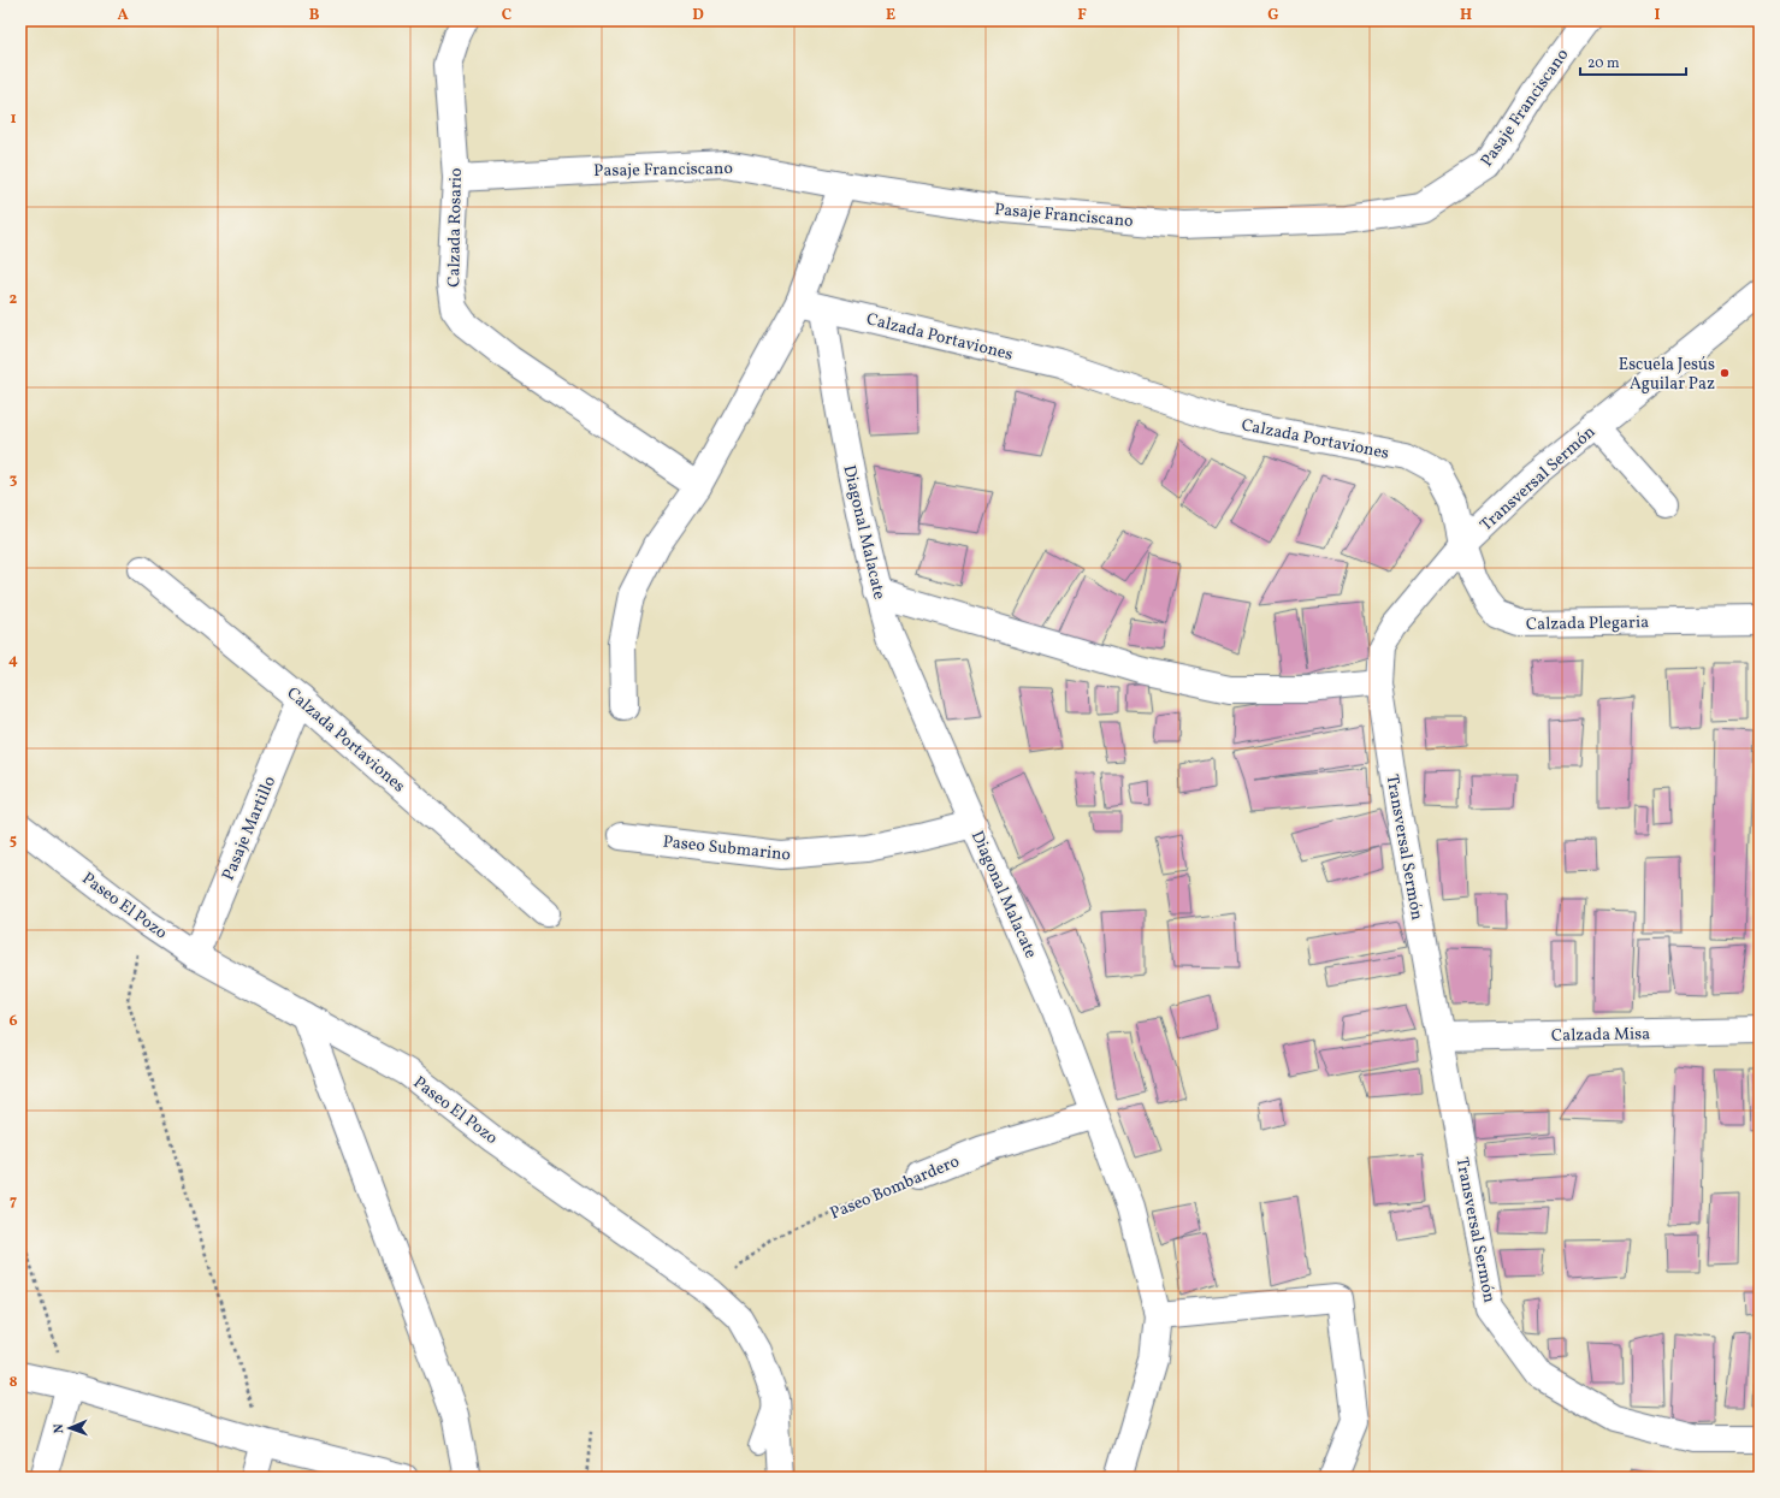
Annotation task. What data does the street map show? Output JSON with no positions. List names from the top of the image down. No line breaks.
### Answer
{"streets":{"street":["Pasaje Franciscano","Calzada Rosario","Calzada Portaviones","Transversal Sermón","Diagonal Malacate","Calzada Plegaria","Pasaje Martillo","Paseo Submarino","Paseo El Pozo","Calzada Misa","Paseo Bombardero"]},"crossings":[["Pasaje Franciscano","Calzada Rosario"],["Pasaje Franciscano","Diagonal Malacate"],["Calzada Portaviones","Transversal Sermón"],["Calzada Portaviones","Diagonal Malacate"],["Calzada Portaviones","Calzada Plegaria"],["Calzada Portaviones","Pasaje Martillo"],["Transversal Sermón","Calzada Plegaria"],["Transversal Sermón","Calzada Misa"],["Diagonal Malacate","Paseo Submarino"],["Diagonal Malacate","Paseo Bombardero"],["Pasaje Martillo","Paseo El Pozo"],["Paseo El Pozo","Paseo Bombardero"]],"places":["Escuela Jesús Aguilar Paz"],"scale_bar":"20 m","north":"left","grid":{"columns":["A","B","C","D","E","F","G","H","I"],"rows":["1","2","3","4","5","6","7","8"]}}
